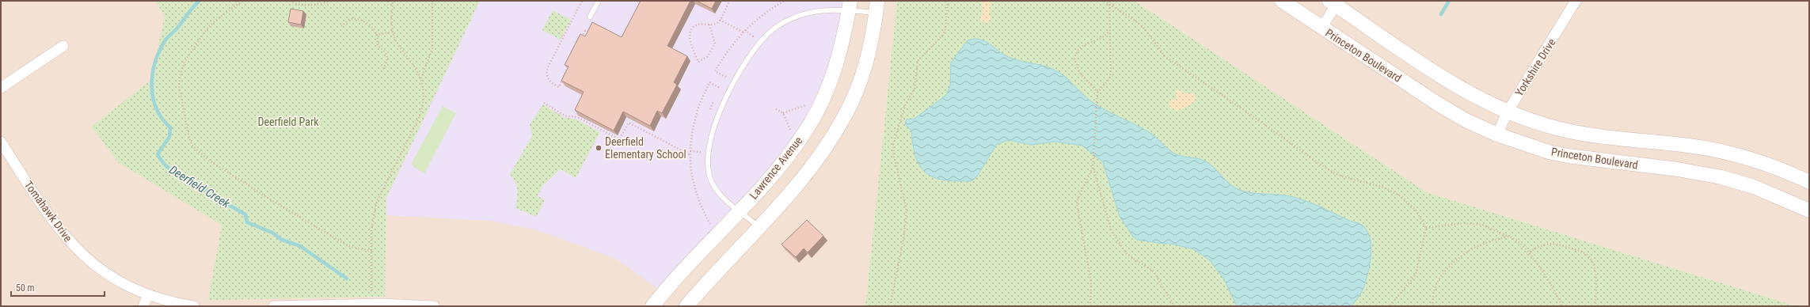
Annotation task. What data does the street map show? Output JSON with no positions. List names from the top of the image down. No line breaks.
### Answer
{"streets":{"street":["Princeton Boulevard","Yorkshire Drive","Lawrence Avenue","Tomahawk Drive"]},"crossings":[["Princeton Boulevard","Yorkshire Drive"]],"water":["Deerfield Creek"],"parks":["Deerfield Park"],"places":["Deerfield Elementary School"],"scale_bar":"50 m"}
